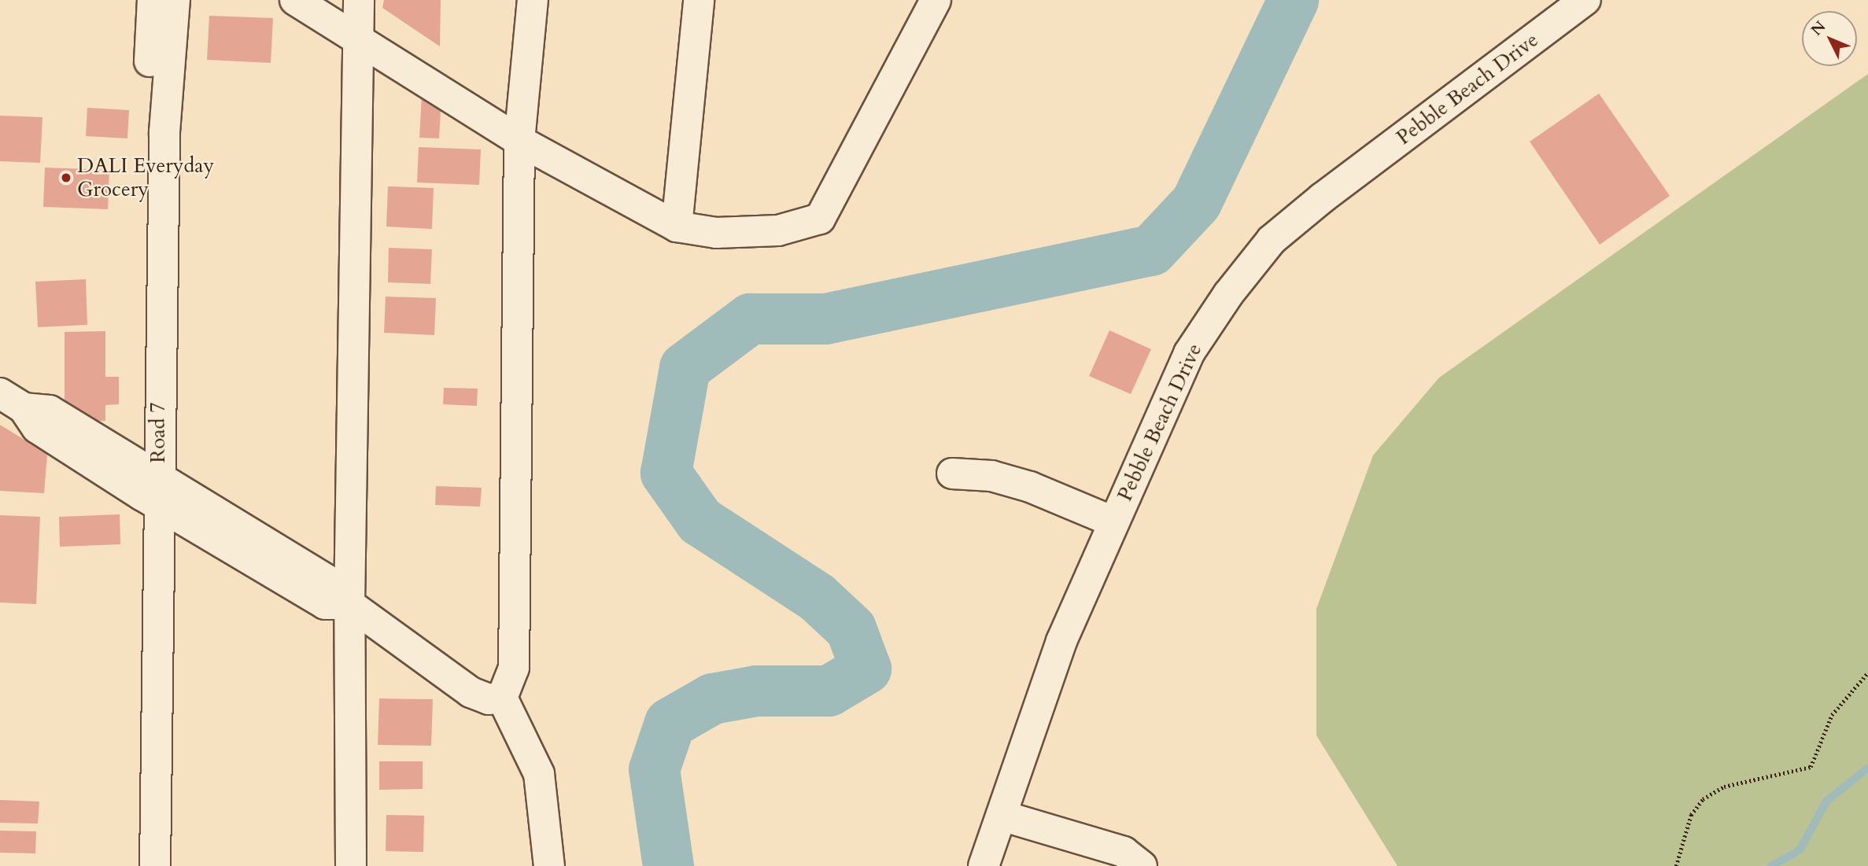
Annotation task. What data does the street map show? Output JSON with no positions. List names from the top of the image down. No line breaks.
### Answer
{"streets":{"street":["Pebble Beach Drive","Road 7"]},"places":["DALI Everyday Grocery"],"north":"top left"}
